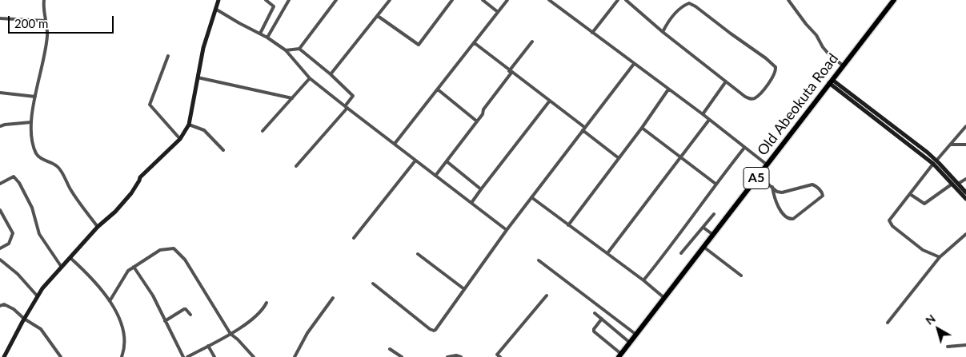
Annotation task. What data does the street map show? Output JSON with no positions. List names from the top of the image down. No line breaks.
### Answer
{"streets":{"highway":["Old Abeokuta Road","A5"]},"scale_bar":"200 m","north":"top left"}
